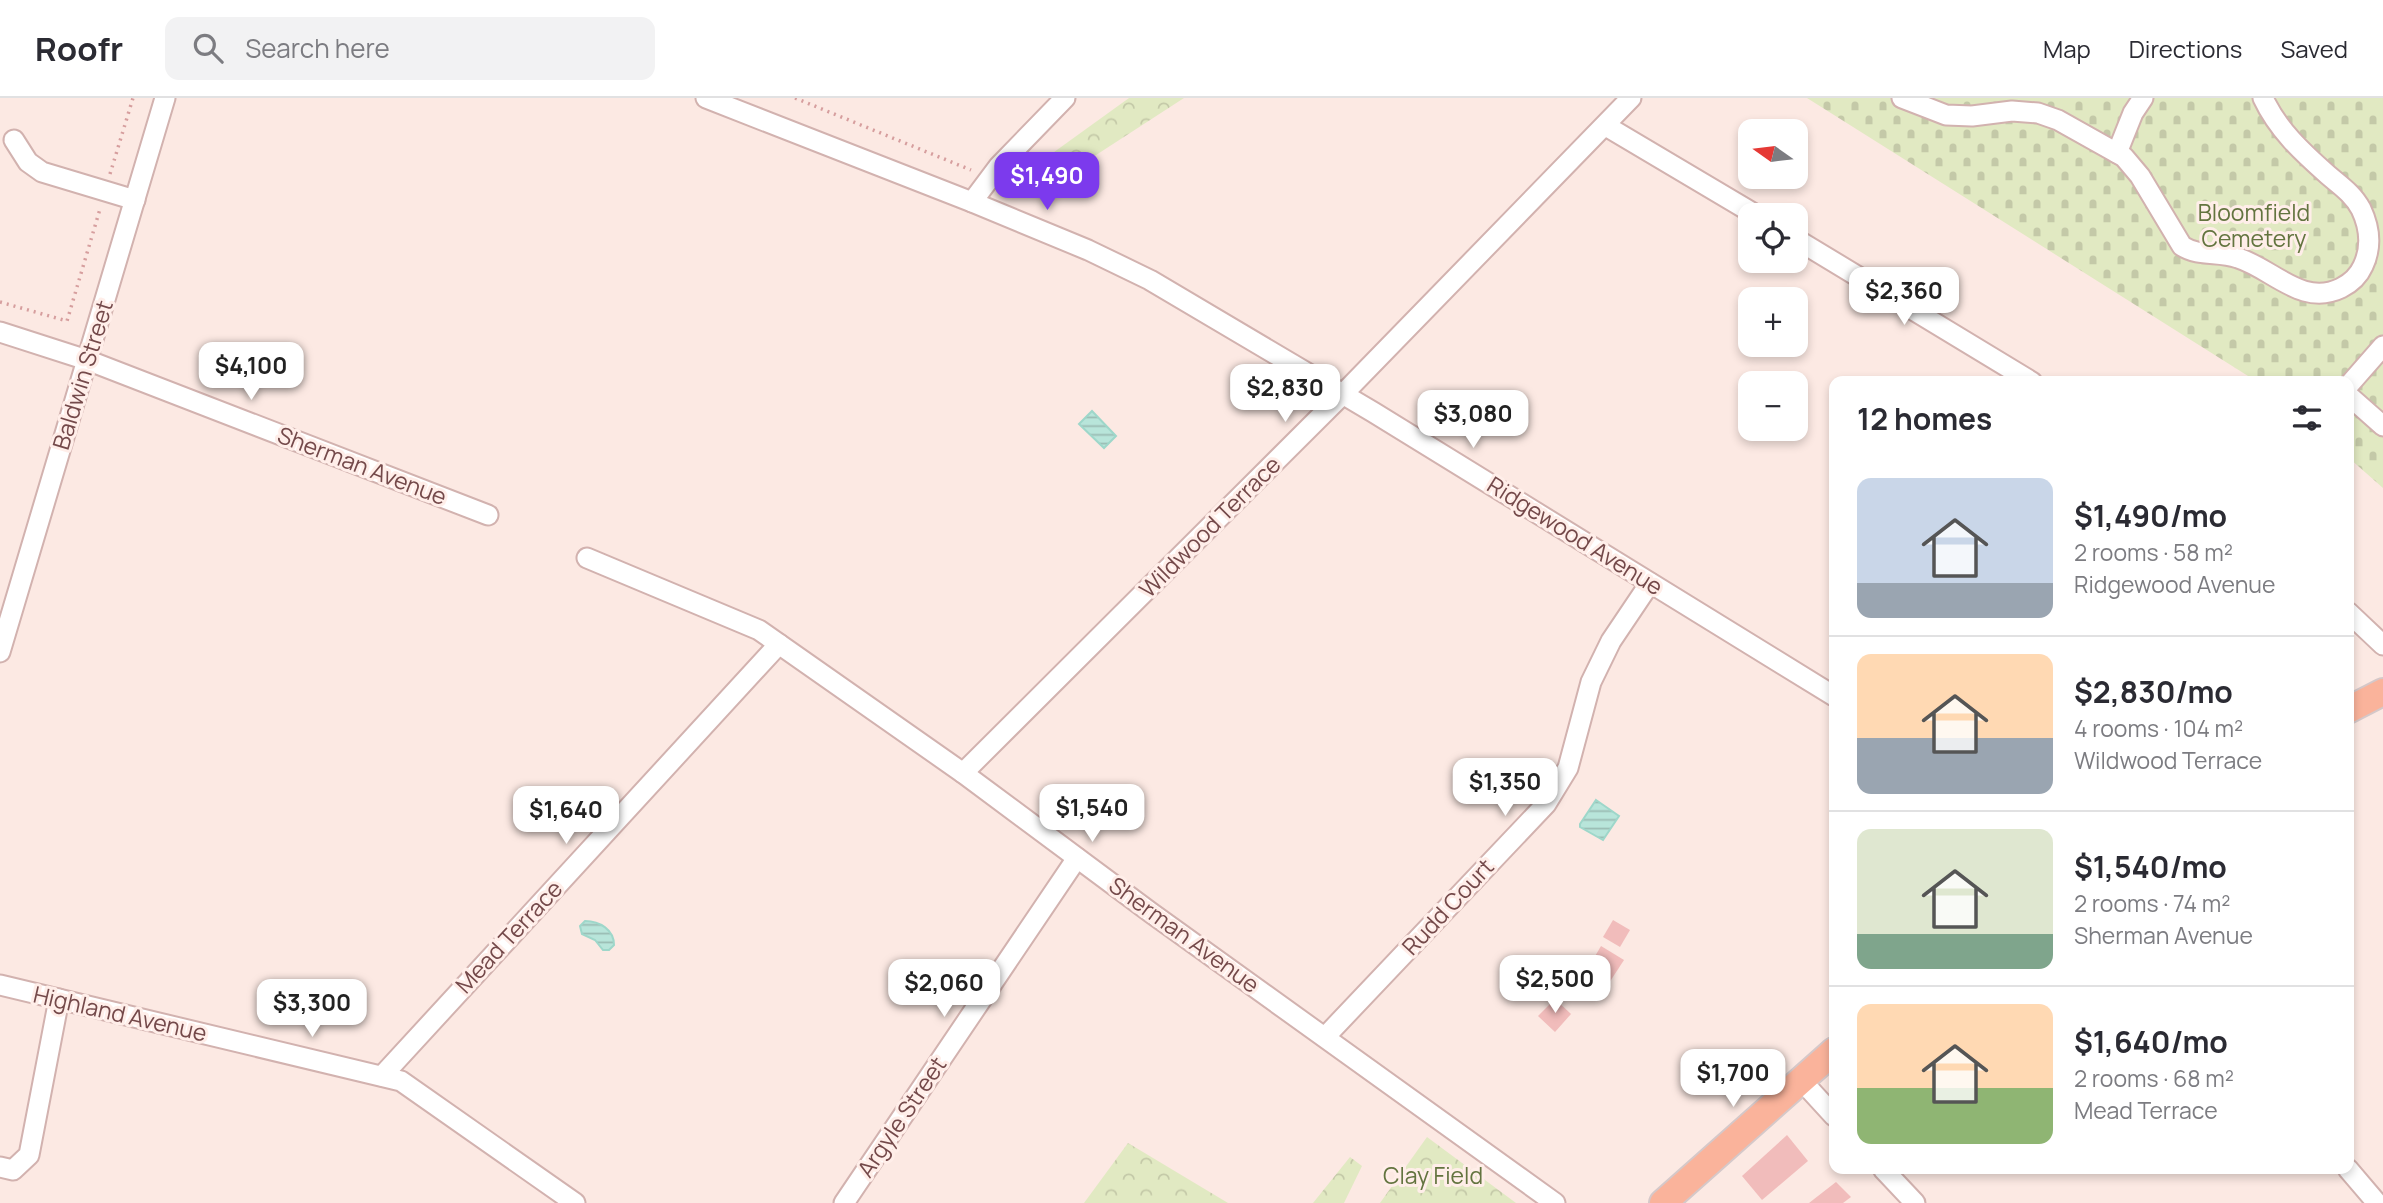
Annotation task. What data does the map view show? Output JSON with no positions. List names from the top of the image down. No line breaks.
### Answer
{"streets":{"street":["Baldwin Street","Sherman Avenue","Wildwood Terrace","Ridgewood Avenue","Rudd Court","Mead Terrace","Highland Avenue","Argyle Street"]},"crossings":[["Baldwin Street","Sherman Avenue"],["Sherman Avenue","Wildwood Terrace"],["Sherman Avenue","Rudd Court"],["Sherman Avenue","Mead Terrace"],["Sherman Avenue","Argyle Street"],["Wildwood Terrace","Ridgewood Avenue"],["Ridgewood Avenue","Rudd Court"],["Mead Terrace","Highland Avenue"]],"parks":["Bloomfield Cemetery","Clay Field"],"north":"left","page":{"header":"Roofr","search":"Search here","nav":["Map","Directions","Saved"],"map_buttons":["+","−"],"price":["$1,490","$2,360","$4,100","$2,830","$3,080","$1,350","$1,540","$1,640","$2,500","$2,060","$3,300","$1,700"],"heading":"12 homes","list":[{"name":"$1,490/mo","note":"2 rooms · 58 m² · Ridgewood Avenue"},{"name":"$2,830/mo","note":"4 rooms · 104 m² · Wildwood Terrace"},{"name":"$1,540/mo","note":"2 rooms · 74 m² · Sherman Avenue"},{"name":"$1,640/mo","note":"2 rooms · 68 m² · Mead Terrace"}]}}
